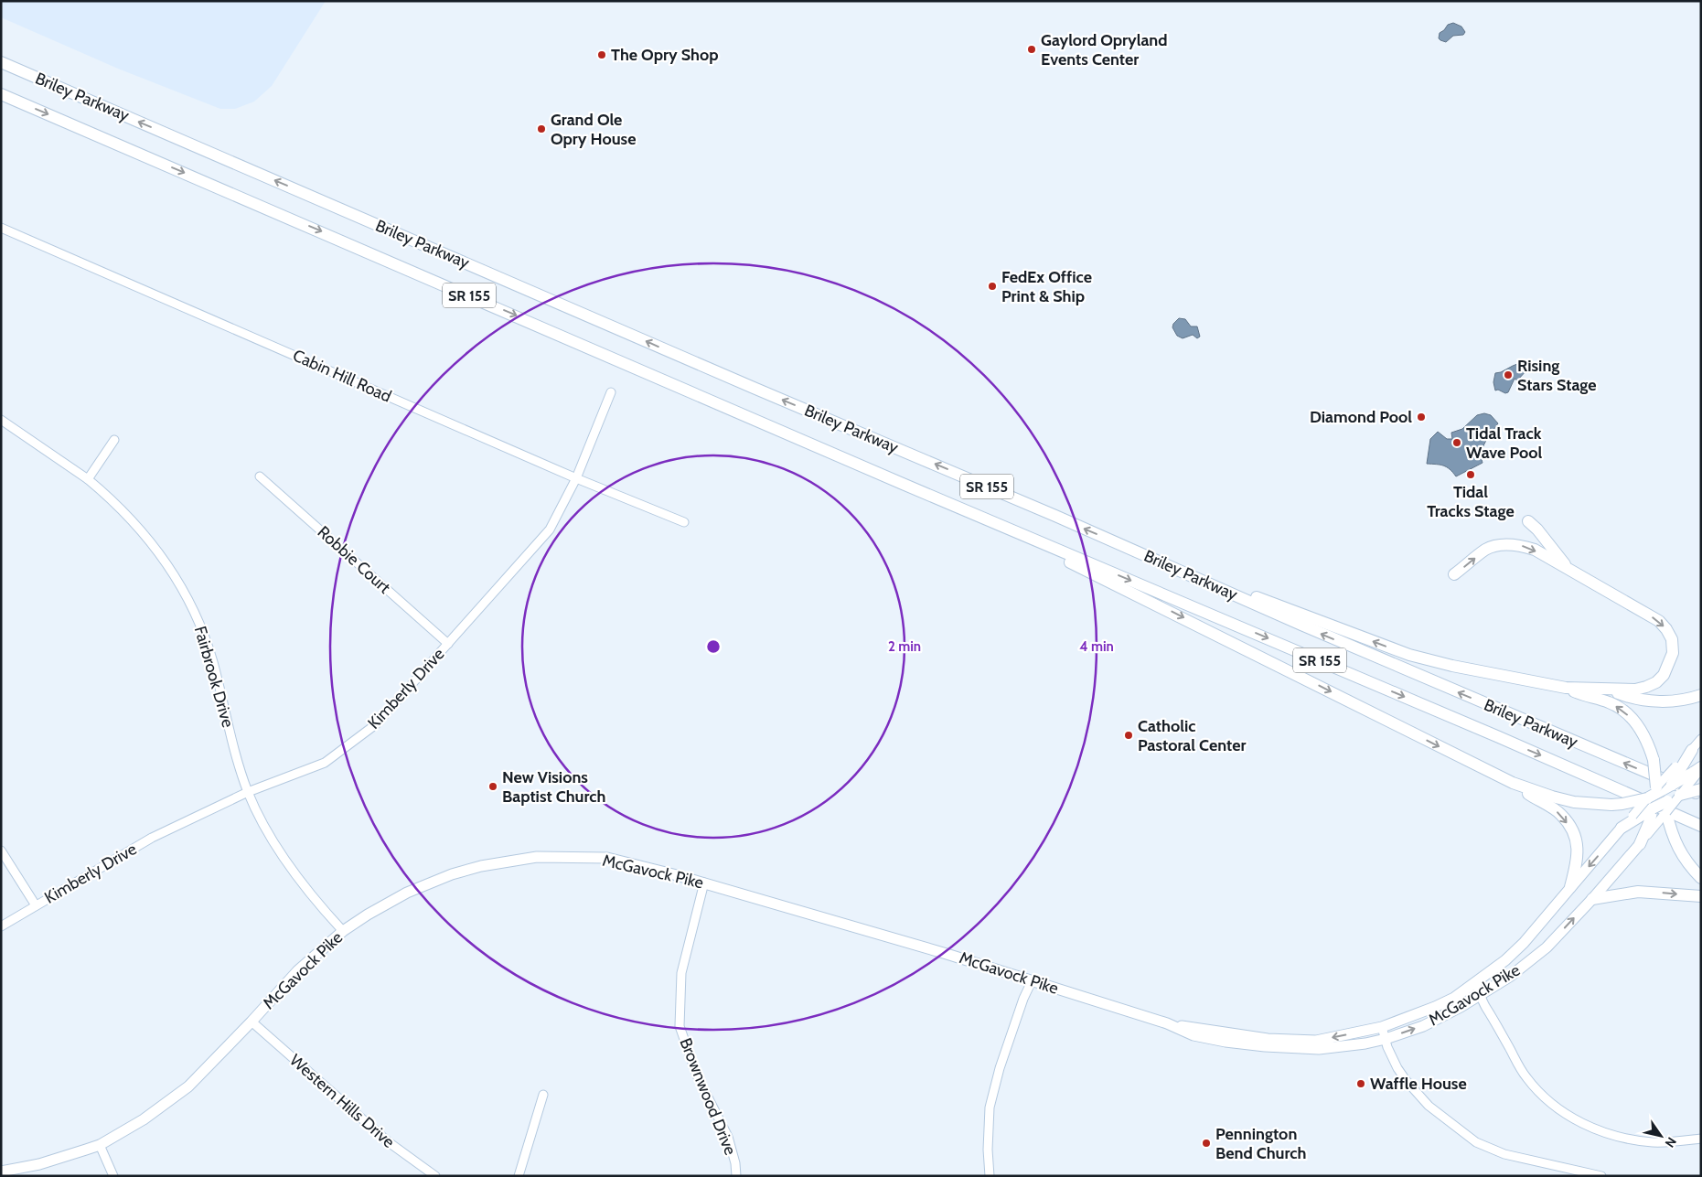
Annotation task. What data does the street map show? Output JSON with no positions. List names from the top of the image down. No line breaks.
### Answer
{"streets":{"highway":["Briley Parkway","SR 155"],"main road":["McGavock Pike"],"street":["Cabin Hill Road","Robbie Court","Fairbrook Drive","Kimberly Drive","Brownwood Drive","Western Hills Drive"]},"crossings":[["Cabin Hill Road","Kimberly Drive"],["Robbie Court","Kimberly Drive"],["Fairbrook Drive","Kimberly Drive"],["Fairbrook Drive","McGavock Pike"],["McGavock Pike","Brownwood Drive"],["McGavock Pike","Western Hills Drive"]],"places":["Gaylord Opryland Events Center","The Opry Shop","Grand Ole Opry House","FedEx Office Print & Ship","Rising Stars Stage","Diamond Pool","Tidal Track Wave Pool","Tidal Tracks Stage","Catholic Pastoral Center","New Visions Baptist Church","Waffle House","Pennington Bend Church"],"north":"bottom right","rings":["2 min","4 min"]}
